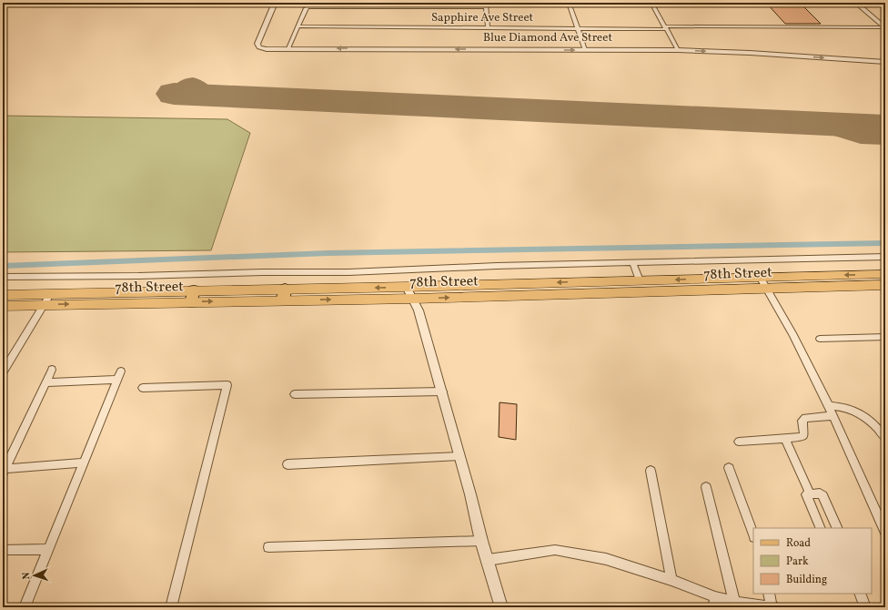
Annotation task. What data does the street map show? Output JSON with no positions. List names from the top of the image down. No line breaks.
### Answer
{"streets":{"main road":["78th Street"],"street":["Sapphire Ave Street","Blue Diamond Ave Street"]},"legend":["Road","Park","Building"],"north":"left"}
